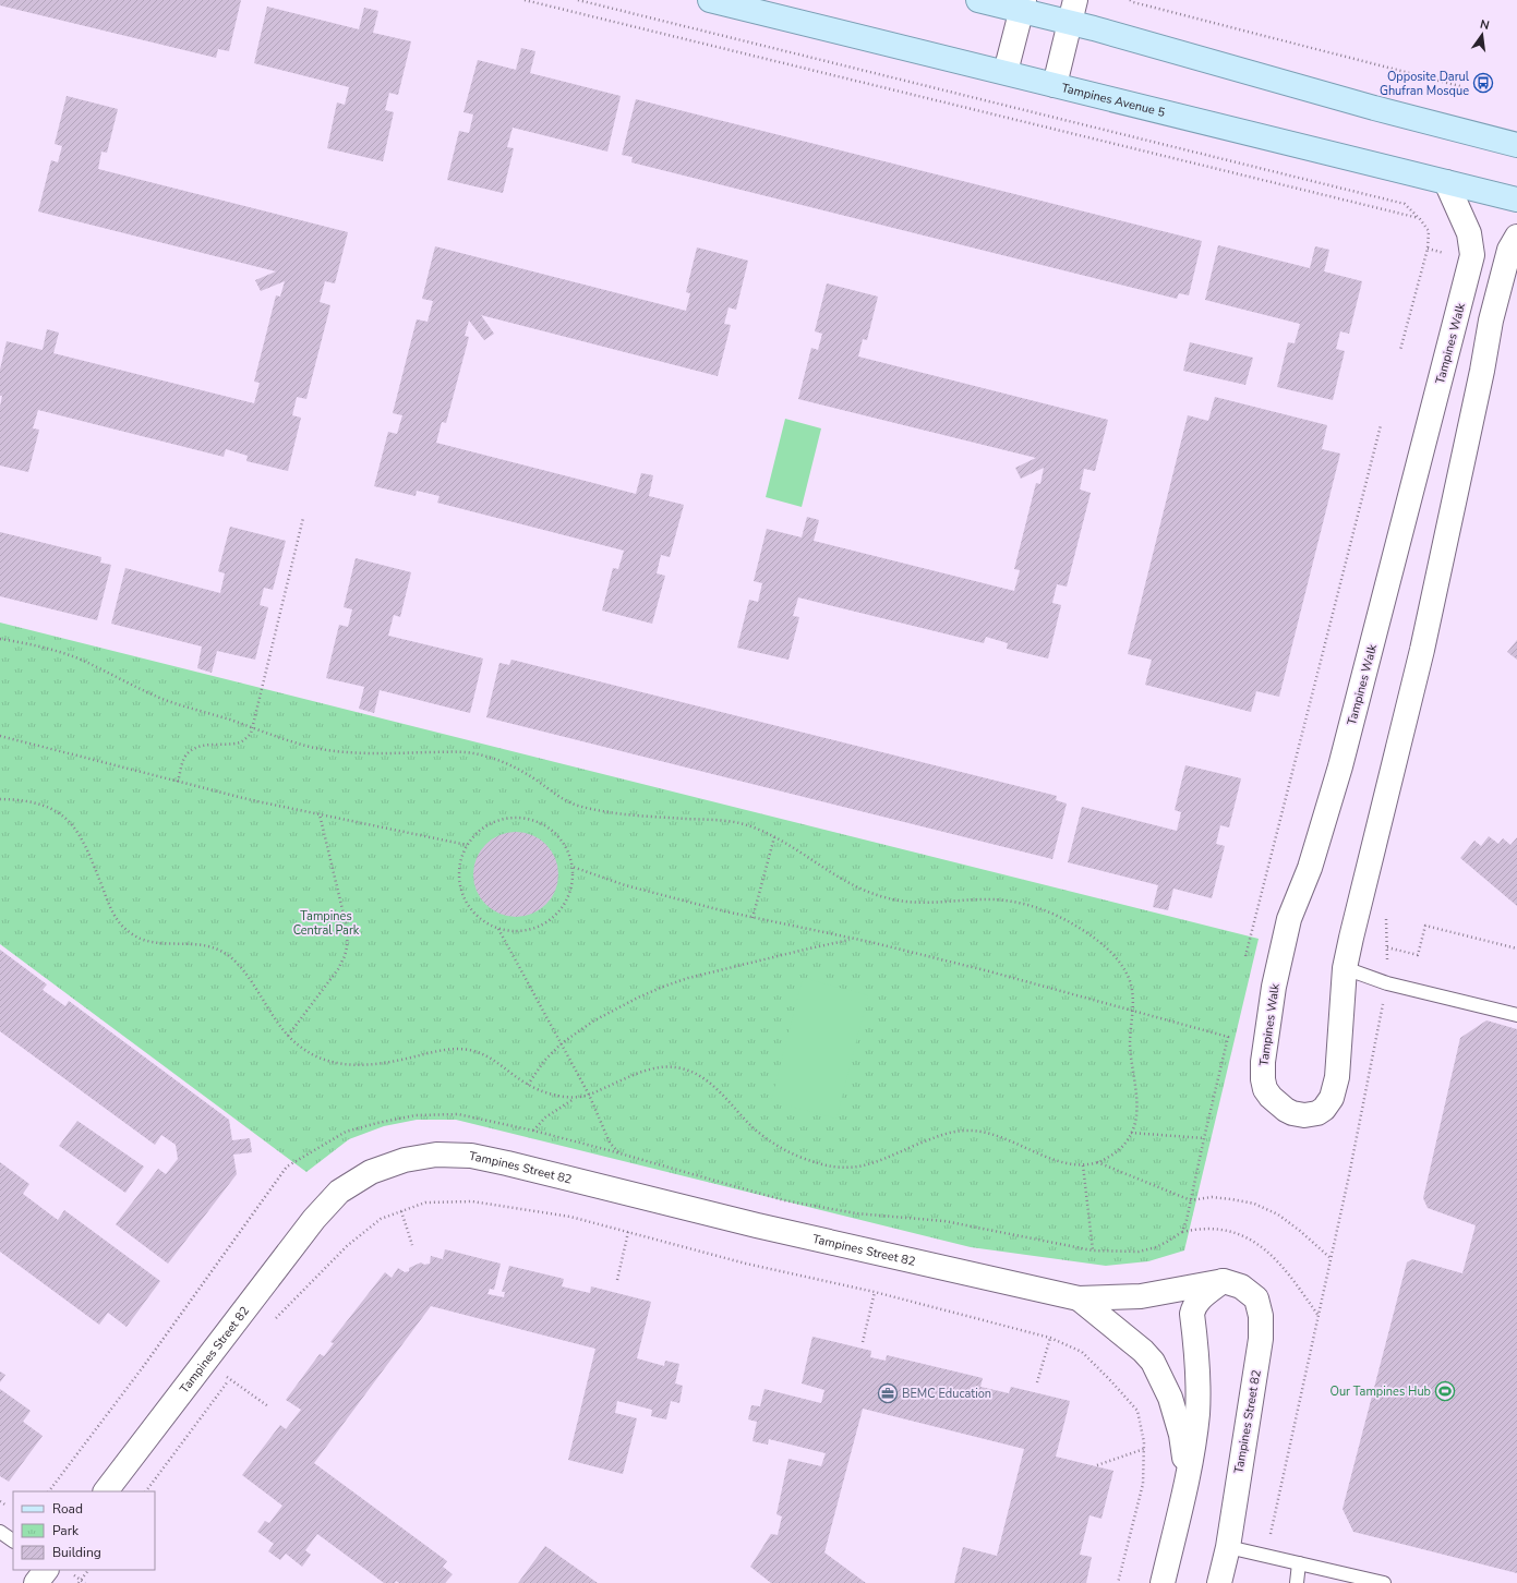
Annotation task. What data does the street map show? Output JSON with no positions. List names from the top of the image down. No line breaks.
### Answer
{"streets":{"main road":["Tampines Avenue 5"],"street":["Tampines Walk","Tampines Street 82"]},"crossings":[["Tampines Avenue 5","Tampines Walk"]],"parks":["Tampines Central Park"],"places":{"bus stop":["Opposite Darul Ghufran Mosque"],"sports":["Our Tampines Hub"],"office":["BEMC Education"]},"legend":["Road","Park","Building"],"north":"top"}
